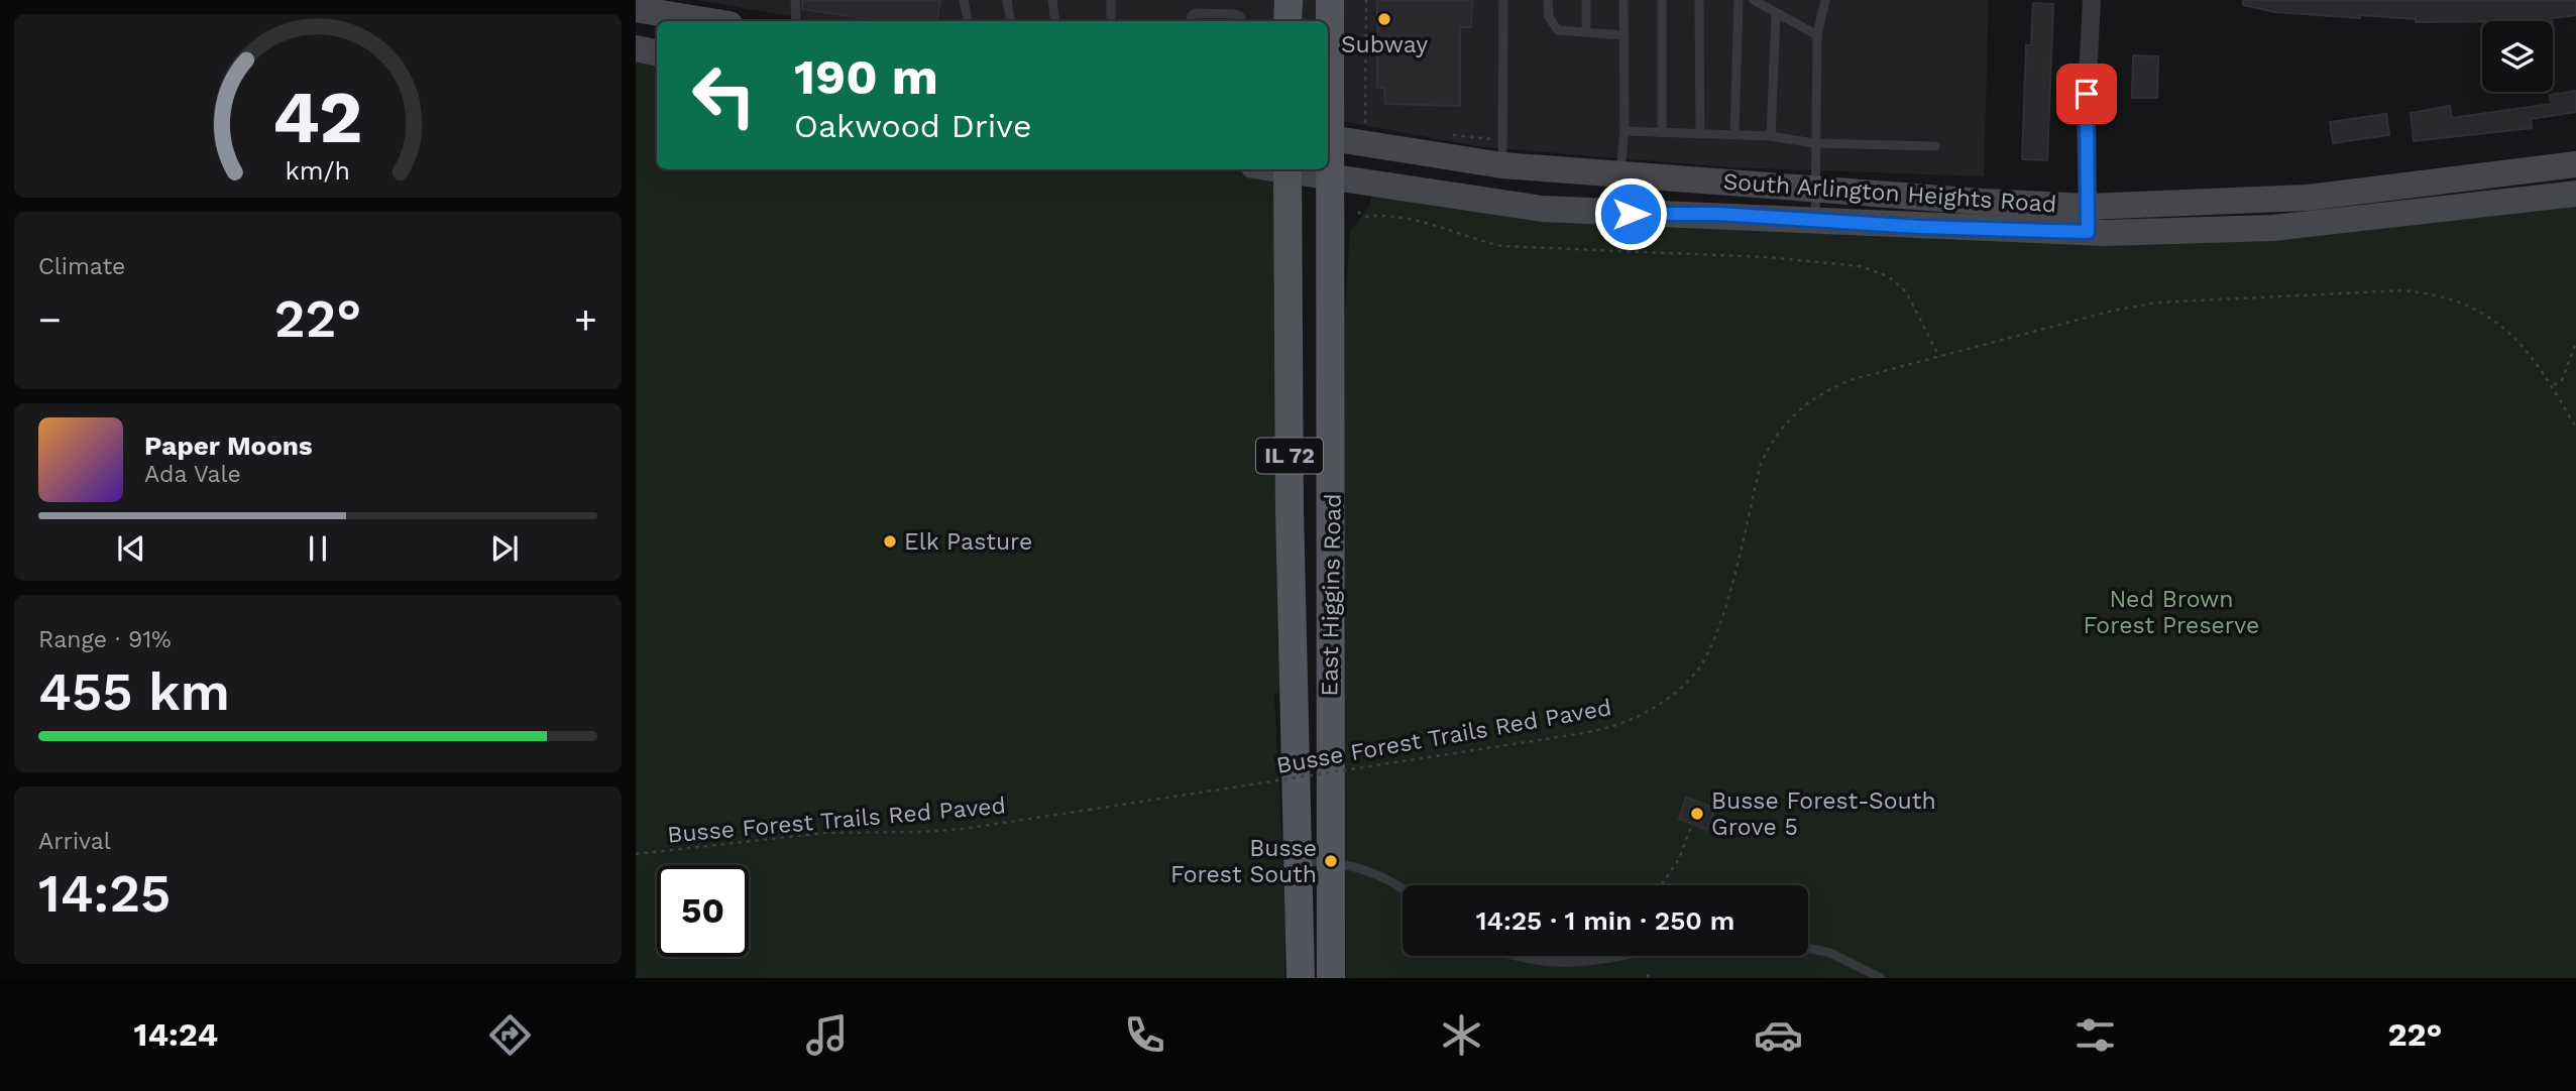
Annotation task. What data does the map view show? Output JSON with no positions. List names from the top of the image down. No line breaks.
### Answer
{"streets":{"main road":["South Arlington Heights Road","IL 72","East Higgins Road"],"path":["Busse Forest Trails Red Paved"]},"crossings":[["South Arlington Heights Road","East Higgins Road"]],"parks":["Ned Brown Forest Preserve"],"places":["Subway","Elk Pasture","Busse Forest-South Grove 5","Busse Forest South"],"page":{"turn":["190 m","Oakwood Drive"],"tile":["Climate",["Range · 91%","455 km"],["Arrival","14:25"]],"heat":["−","22°","+"],"song":["Paper Moons","Ada Vale"],"limit":"50","trip":"14:25 · 1 min · 250 m","tabs":["14:24","22°"],"gauge":["42","km/h"]}}
